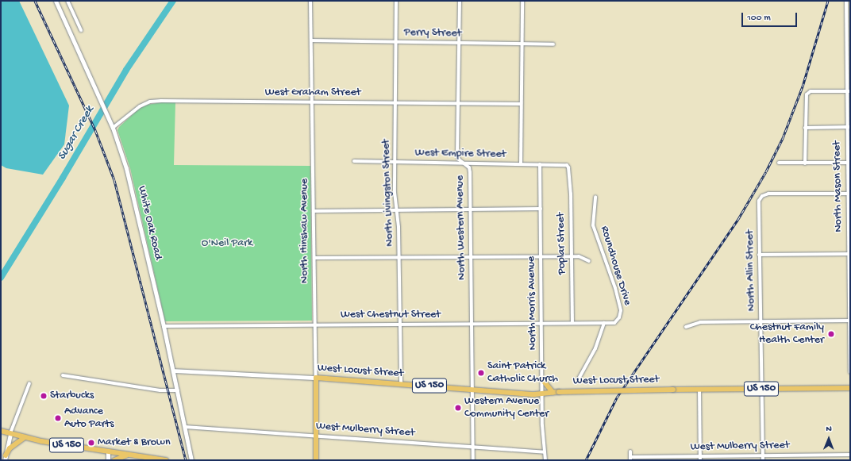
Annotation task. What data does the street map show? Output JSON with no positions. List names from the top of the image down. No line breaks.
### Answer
{"streets":{"main road":["North Hinshaw Avenue","West Locust Street","US 150"],"street":["Perry Street","West Graham Street","West Empire Street","North Mason Street","North Livingston Street","White Oak Road","North Western Avenue","Poplar Street","Roundhouse Drive","North Allin Street","North Morris Avenue","West Chestnut Street","West Mulberry Street"]},"crossings":[["Perry Street","North Livingston Street"],["Perry Street","North Western Avenue"],["Perry Street","North Hinshaw Avenue"],["West Graham Street","North Livingston Street"],["West Graham Street","White Oak Road"],["West Graham Street","North Western Avenue"],["West Graham Street","North Hinshaw Avenue"],["West Empire Street","North Livingston Street"],["West Empire Street","North Western Avenue"],["West Empire Street","Poplar Street"],["West Empire Street","North Morris Avenue"],["North Mason Street","North Allin Street"],["North Livingston Street","West Chestnut Street"],["North Livingston Street","West Locust Street"],["White Oak Road","West Chestnut Street"],["White Oak Road","West Locust Street"],["White Oak Road","West Mulberry Street"],["North Western Avenue","West Chestnut Street"],["North Western Avenue","West Locust Street"],["North Western Avenue","West Mulberry Street"],["North Hinshaw Avenue","West Chestnut Street"],["North Hinshaw Avenue","West Locust Street"],["North Hinshaw Avenue","West Mulberry Street"],["Poplar Street","West Chestnut Street"],["Roundhouse Drive","West Chestnut Street"],["North Allin Street","West Locust Street"],["North Allin Street","West Mulberry Street"],["North Morris Avenue","West Chestnut Street"],["North Morris Avenue","West Locust Street"],["North Morris Avenue","West Mulberry Street"]],"water":["Sugar Creek"],"parks":["O'Neil Park"],"places":["Chestnut Family Health Center","Saint Patrick Catholic Church","Starbucks","Western Avenue Community Center","Advance Auto Parts","Market & Brown"],"scale_bar":"100 m","north":"top"}
